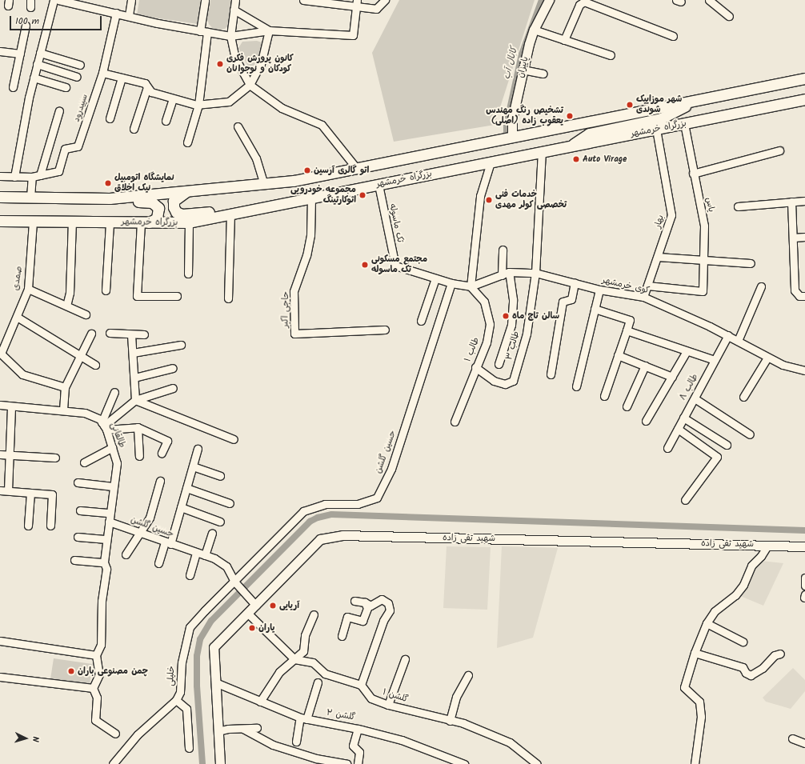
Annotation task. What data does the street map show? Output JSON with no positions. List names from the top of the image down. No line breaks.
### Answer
{"streets":{"highway":["بزرگراه خرمشهر"],"main road":["پاییزان","شهید تقی زاده"],"street":["سپیدرود","یاس","بهار","تک ماسوله","صمدی","کوی خرمشهر","حاجی اکبر","طالب ۳","طالب ۱","طالب ۸","طالقانی","حسین گلشن","خلیلی","گلشن ۱","گلشن ۲"]},"crossings":[["بزرگراه خرمشهر","یاس"],["بزرگراه خرمشهر","بهار"],["بزرگراه خرمشهر","تک ماسوله"],["بزرگراه خرمشهر","صمدی"],["بزرگراه خرمشهر","حاجی اکبر"],["یاس","بهار"],["بهار","کوی خرمشهر"],["تک ماسوله","کوی خرمشهر"],["تک ماسوله","حسین گلشن"],["کوی خرمشهر","طالب ۳"],["کوی خرمشهر","طالب ۱"],["کوی خرمشهر","طالب ۸"],["کوی خرمشهر","حسین گلشن"],["طالب ۳","طالب ۱"],["طالقانی","حسین گلشن"],["حسین گلشن","شهید تقی زاده"],["حسین گلشن","خلیلی"],["شهید تقی زاده","گلشن ۲"]],"water":["کانال آب"],"places":["کانون پرورش فکری کودکان و نوجوانان","شهر موزاییک شوندی","تشخیص رنگ مهندس یعقوب زاده (اصلی)","Auto Virage","اتو گالری آرسین","نمایشگاه اتومبیل نیک اخلاق","مجموعه خودرویی اتوکارتینگ","خدمات فنی تخصصی کولر مهدی","مجتمع مسکونی تک ماسوله","سالن تاج ماه","آریایی","یاران","چمن مصنوعی باران"],"scale_bar":"100 m","north":"right"}
